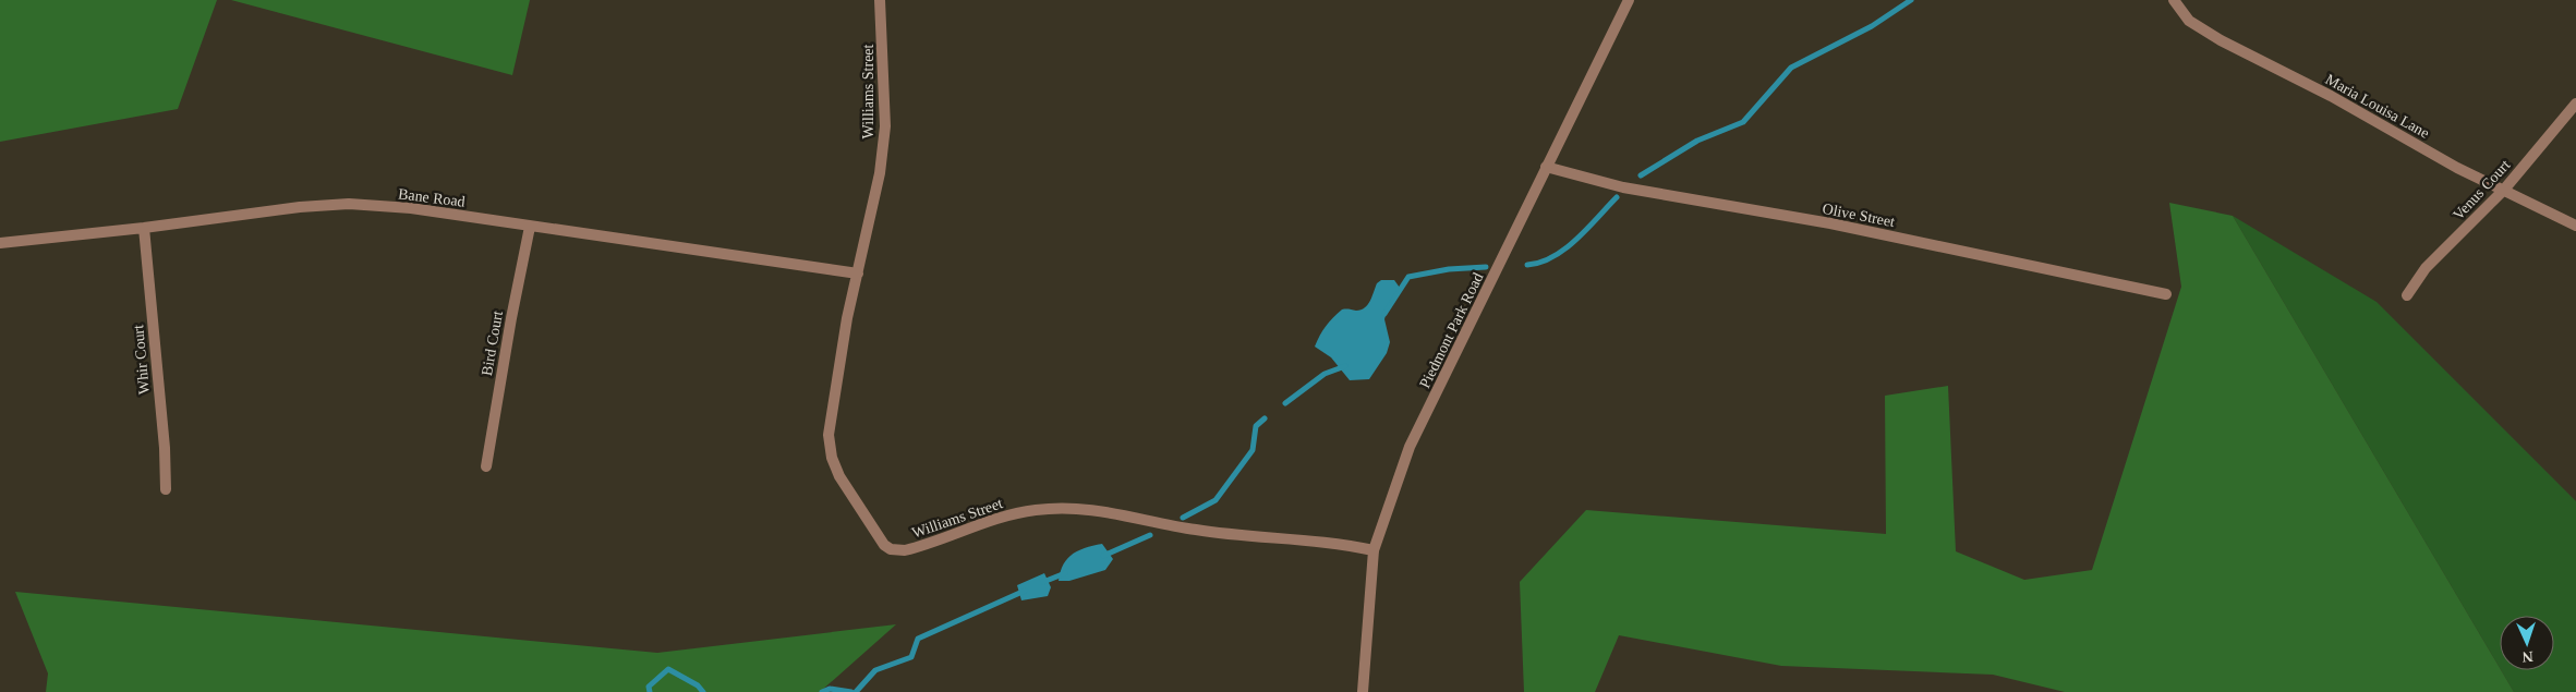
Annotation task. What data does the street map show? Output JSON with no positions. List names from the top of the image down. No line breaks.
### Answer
{"streets":{"street":["Williams Street","Maria Louisa Lane","Venus Court","Bane Road","Olive Street","Piedmont Park Road","Bird Court","Whir Court"]},"crossings":[["Williams Street","Bane Road"],["Williams Street","Piedmont Park Road"],["Maria Louisa Lane","Venus Court"],["Bane Road","Bird Court"],["Bane Road","Whir Court"],["Olive Street","Piedmont Park Road"]],"north":"bottom"}
